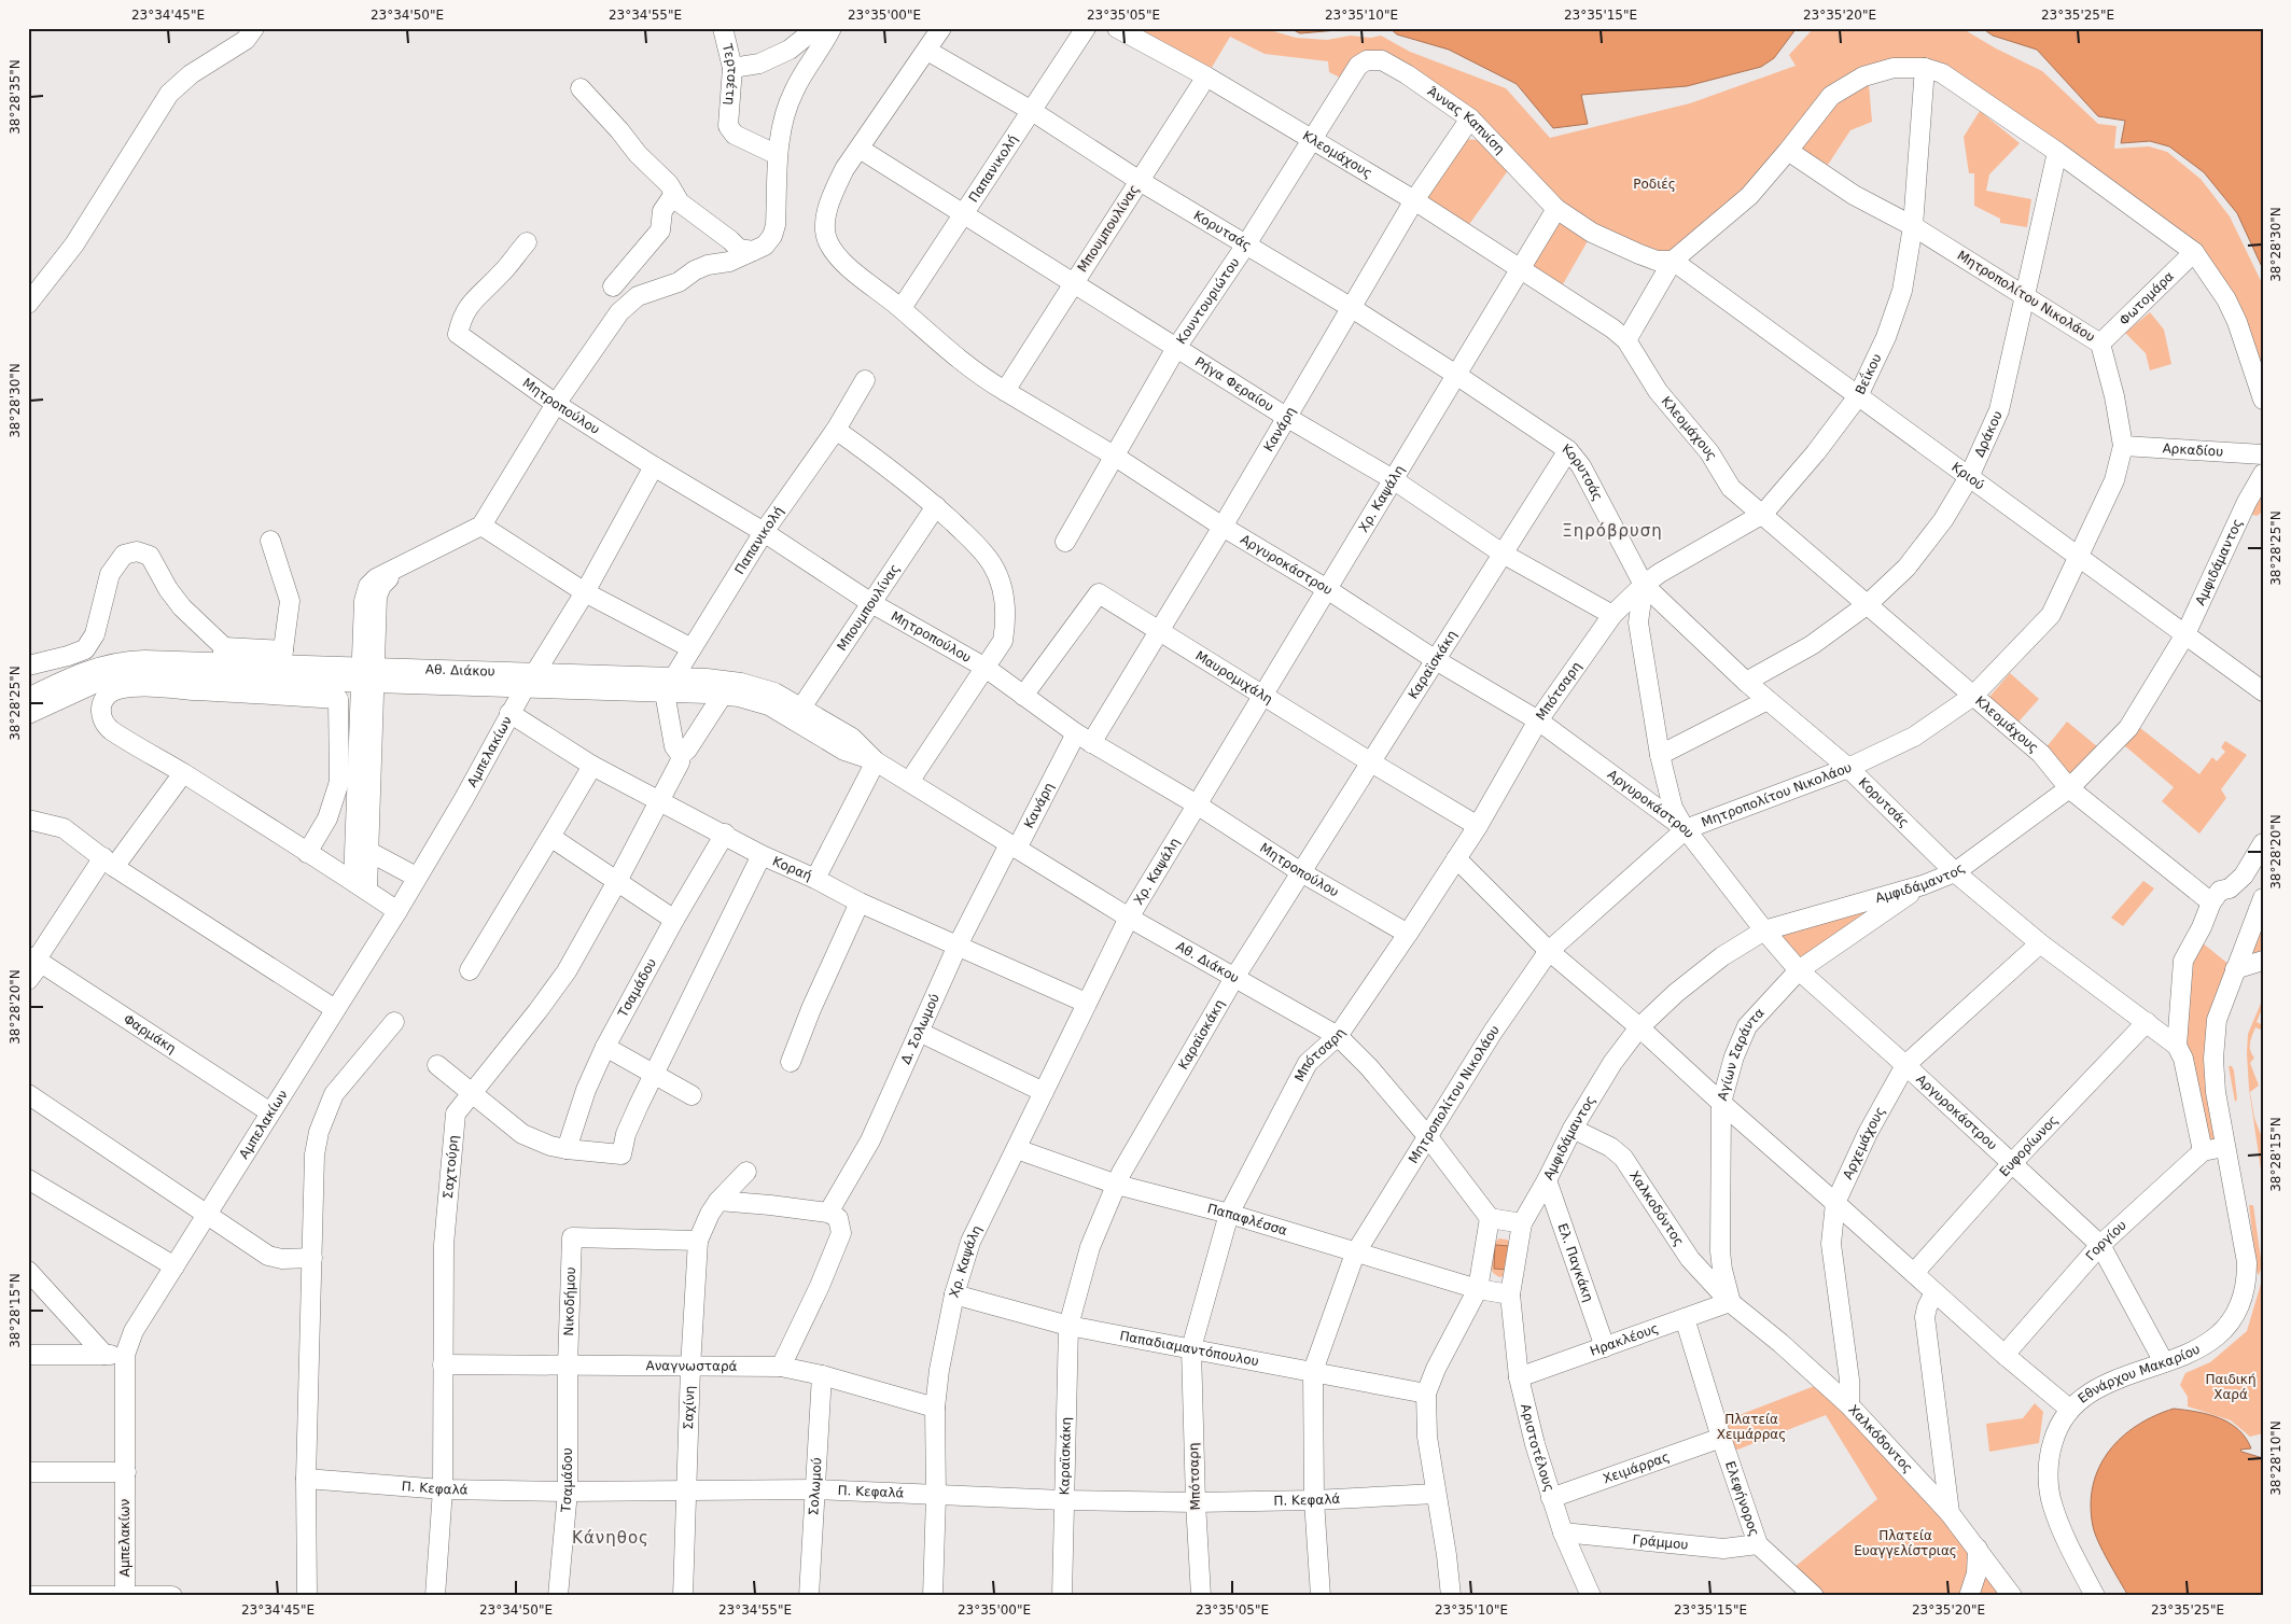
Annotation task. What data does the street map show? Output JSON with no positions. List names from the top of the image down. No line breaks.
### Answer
{"streets":{"street":["Τερτσέτη","Άννας Καπνίση","Κλεομάχους","Παπανικολή","Μπουμπουλίνας","Κορυτσάς","Μητροπολίτου Νικολάου","Φωτομάρα","Κουντουριώτου","Βεΐκου","Ρήγα Φεραίου","Μητροπούλου","Κανάρη","Δράκου","Αρκαδίου","Κριού","Χρ. Καψάλη","Αμφιδάμαντος","Αργυροκάστρου","Καραϊσκάκη","Αθ. Διάκου","Μαυρομιχάλη","Μπότσαρη","Αμπελακίων","Κοραή","Τσαμάδου","Δ. Σολωμού","Φαρμάκη","Αγίων Σαράντα","Αρχεμάχους","Ευφορίωνος","Σαχτούρη","Χαλκοδόντος","Παπαφλέσσα","Γοργίου","Ελ. Παγκάκη","Νικοδήμου","Ηρακλέους","Παπαδιαμαντόπουλου","Αναγνωσταρά","Εθνάρχου Μακαρίου","Σαχίνη","Χαλκόδοντος","Αριστοτέλους","Χειμάρρας","Σολωμού","Π. Κεφαλά","Ελεφήνορος","Γράμμου"]},"crossings":[["Άννας Καπνίση","Κουντουριώτου"],["Άννας Καπνίση","Κανάρη"],["Άννας Καπνίση","Κριού"],["Άννας Καπνίση","Χρ. Καψάλη"],["Κλεομάχους","Μπουμπουλίνας"],["Κλεομάχους","Μητροπολίτου Νικολάου"],["Κλεομάχους","Κουντουριώτου"],["Κλεομάχους","Βεΐκου"],["Κλεομάχους","Κανάρη"],["Κλεομάχους","Δράκου"],["Κλεομάχους","Χρ. Καψάλη"],["Κλεομάχους","Αμφιδάμαντος"],["Παπανικολή","Κορυτσάς"],["Παπανικολή","Ρήγα Φεραίου"],["Παπανικολή","Μητροπούλου"],["Παπανικολή","Αργυροκάστρου"],["Παπανικολή","Αθ. Διάκου"],["Μπουμπουλίνας","Κορυτσάς"],["Μπουμπουλίνας","Ρήγα Φεραίου"],["Μπουμπουλίνας","Μητροπούλου"],["Μπουμπουλίνας","Αργυροκάστρου"],["Μπουμπουλίνας","Αθ. Διάκου"],["Κορυτσάς","Μητροπολίτου Νικολάου"],["Κορυτσάς","Κουντουριώτου"],["Κορυτσάς","Βεΐκου"],["Κορυτσάς","Κανάρη"],["Κορυτσάς","Δράκου"],["Κορυτσάς","Χρ. Καψάλη"],["Κορυτσάς","Αμφιδάμαντος"],["Κορυτσάς","Αργυροκάστρου"],["Κορυτσάς","Καραϊσκάκη"],["Κορυτσάς","Μπότσαρη"],["Κορυτσάς","Αρχεμάχους"],["Κορυτσάς","Ευφορίωνος"],["Μητροπολίτου Νικολάου","Φωτομάρα"],["Μητροπολίτου Νικολάου","Βεΐκου"],["Μητροπολίτου Νικολάου","Δράκου"],["Μητροπολίτου Νικολάου","Αρκαδίου"],["Μητροπολίτου Νικολάου","Κριού"],["Μητροπολίτου Νικολάου","Αργυροκάστρου"],["Μητροπολίτου Νικολάου","Αθ. Διάκου"],["Μητροπολίτου Νικολάου","Παπαφλέσσα"],["Μητροπολίτου Νικολάου","Παπαδιαμαντόπουλου"],["Μητροπολίτου Νικολάου","Π. Κεφαλά"],["Κουντουριώτου","Ρήγα Φεραίου"],["Κουντουριώτου","Αργυροκάστρου"],["Βεΐκου","Κριού"],["Βεΐκου","Μπότσαρη"],["Ρήγα Φεραίου","Κανάρη"],["Ρήγα Φεραίου","Χρ. Καψάλη"],["Ρήγα Φεραίου","Αργυροκάστρου"],["Ρήγα Φεραίου","Καραϊσκάκη"],["Ρήγα Φεραίου","Μπότσαρη"],["Μητροπούλου","Κανάρη"],["Μητροπούλου","Χρ. Καψάλη"],["Μητροπούλου","Καραϊσκάκη"],["Μητροπούλου","Μαυρομιχάλη"],["Μητροπούλου","Μπότσαρη"],["Μητροπούλου","Αμπελακίων"],["Κανάρη","Αργυροκάστρου"],["Κανάρη","Αθ. Διάκου"],["Κανάρη","Μαυρομιχάλη"],["Κανάρη","Δ. Σολωμού"],["Δράκου","Κριού"],["Κριού","Αμφιδάμαντος"],["Χρ. Καψάλη","Αργυροκάστρου"],["Χρ. Καψάλη","Αθ. Διάκου"],["Χρ. Καψάλη","Μαυρομιχάλη"],["Χρ. Καψάλη","Κοραή"],["Χρ. Καψάλη","Παπαφλέσσα"],["Χρ. Καψάλη","Παπαδιαμαντόπουλου"],["Χρ. Καψάλη","Αναγνωσταρά"],["Χρ. Καψάλη","Π. Κεφαλά"],["Αμφιδάμαντος","Αργυροκάστρου"],["Αμφιδάμαντος","Αγίων Σαράντα"],["Αμφιδάμαντος","Χαλκοδόντος"],["Αμφιδάμαντος","Ελ. Παγκάκη"],["Αμφιδάμαντος","Αριστοτέλους"],["Αργυροκάστρου","Καραϊσκάκη"],["Αργυροκάστρου","Μπότσαρη"],["Αργυροκάστρου","Αγίων Σαράντα"],["Αργυροκάστρου","Αρχεμάχους"],["Αργυροκάστρου","Ευφορίωνος"],["Αργυροκάστρου","Γοργίου"],["Αργυροκάστρου","Εθνάρχου Μακαρίου"],["Καραϊσκάκη","Αθ. Διάκου"],["Καραϊσκάκη","Μαυρομιχάλη"],["Καραϊσκάκη","Παπαφλέσσα"],["Καραϊσκάκη","Παπαδιαμαντόπουλου"],["Καραϊσκάκη","Π. Κεφαλά"],["Αθ. Διάκου","Μπότσαρη"],["Αθ. Διάκου","Αμπελακίων"],["Αθ. Διάκου","Δ. Σολωμού"],["Αθ. Διάκου","Σαχτούρη"],["Μαυρομιχάλη","Μπότσαρη"],["Μπότσαρη","Παπαφλέσσα"],["Μπότσαρη","Παπαδιαμαντόπουλου"],["Μπότσαρη","Π. Κεφαλά"],["Αμπελακίων","Κοραή"],["Αμπελακίων","Φαρμάκη"],["Κοραή","Τσαμάδου"],["Κοραή","Δ. Σολωμού"],["Κοραή","Σαχτούρη"],["Τσαμάδου","Νικοδήμου"],["Τσαμάδου","Αναγνωσταρά"],["Τσαμάδου","Π. Κεφαλά"],["Δ. Σολωμού","Αναγνωσταρά"],["Αγίων Σαράντα","Χαλκοδόντος"],["Αγίων Σαράντα","Ηρακλέους"],["Αγίων Σαράντα","Χαλκόδοντος"],["Αρχεμάχους","Χαλκόδοντος"],["Σαχτούρη","Αναγνωσταρά"],["Σαχτούρη","Π. Κεφαλά"],["Χαλκοδόντος","Ηρακλέους"],["Χαλκοδόντος","Χαλκόδοντος"],["Παπαφλέσσα","Αριστοτέλους"],["Γοργίου","Εθνάρχου Μακαρίου"],["Ελ. Παγκάκη","Ηρακλέους"],["Νικοδήμου","Αναγνωσταρά"],["Νικοδήμου","Σαχίνη"],["Ηρακλέους","Χαλκόδοντος"],["Ηρακλέους","Αριστοτέλους"],["Ηρακλέους","Ελεφήνορος"],["Αναγνωσταρά","Σαχίνη"],["Αναγνωσταρά","Σολωμού"],["Σαχίνη","Π. Κεφαλά"],["Αριστοτέλους","Χειμάρρας"],["Αριστοτέλους","Γράμμου"],["Χειμάρρας","Ελεφήνορος"],["Σολωμού","Π. Κεφαλά"],["Ελεφήνορος","Γράμμου"]],"districts":["Ξηρόβρυση","Κάνηθος"],"parks":["Ροδιές","Παιδική Χαρά","Πλατεία Χειμάρρας","Πλατεία Ευαγγελίστριας"],"coordinates":["23°34'45\"E","23°34'50\"E","23°34'55\"E","23°35'00\"E","23°35'05\"E","23°35'10\"E","23°35'15\"E","23°35'20\"E","23°35'25\"E","38°28'35\"N","38°28'30\"N","38°28'25\"N","38°28'20\"N","38°28'15\"N","38°28'10\"N"]}
